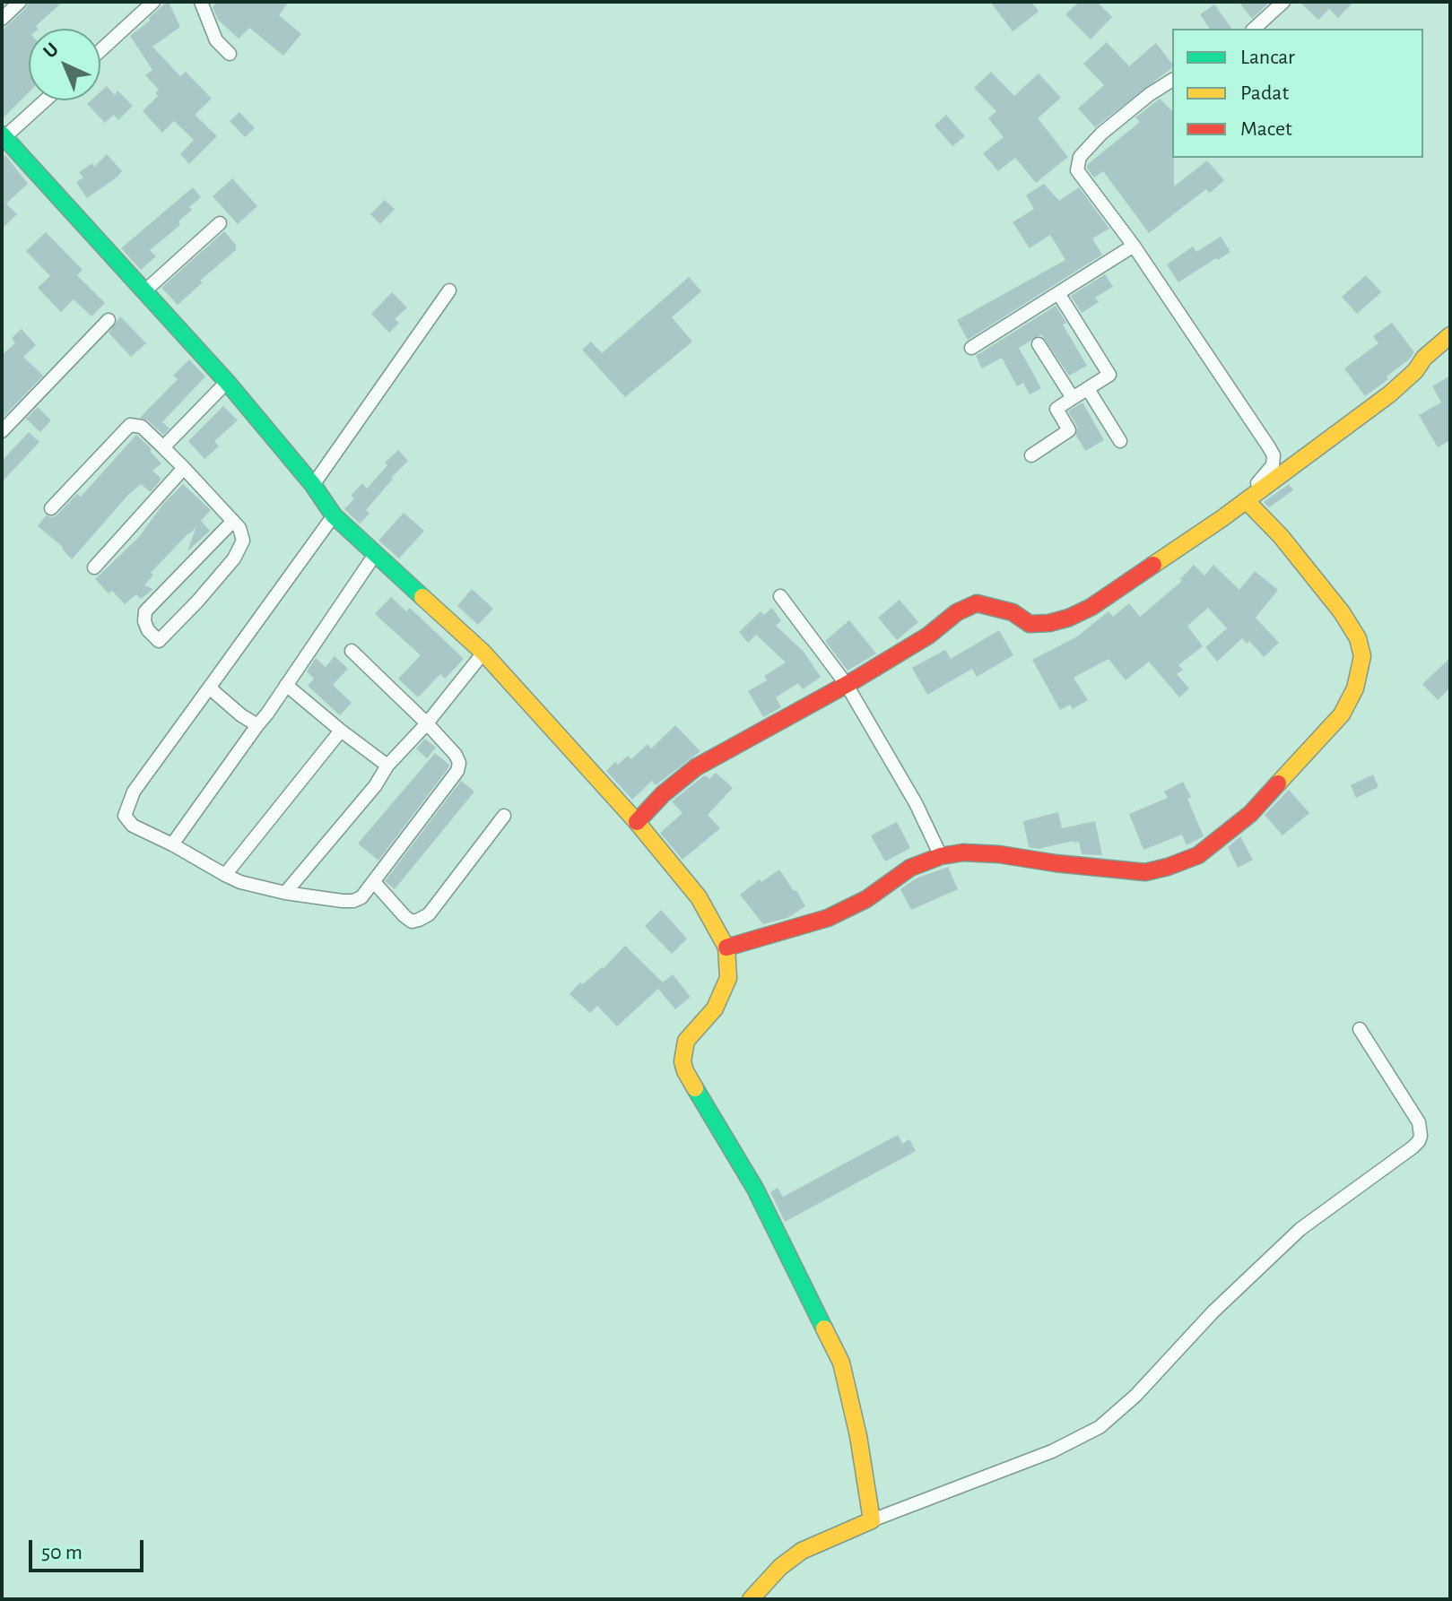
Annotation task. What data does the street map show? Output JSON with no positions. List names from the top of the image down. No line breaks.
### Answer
{"legend":["Lancar","Padat","Macet"],"scale_bar":"50 m","north":"top left"}
